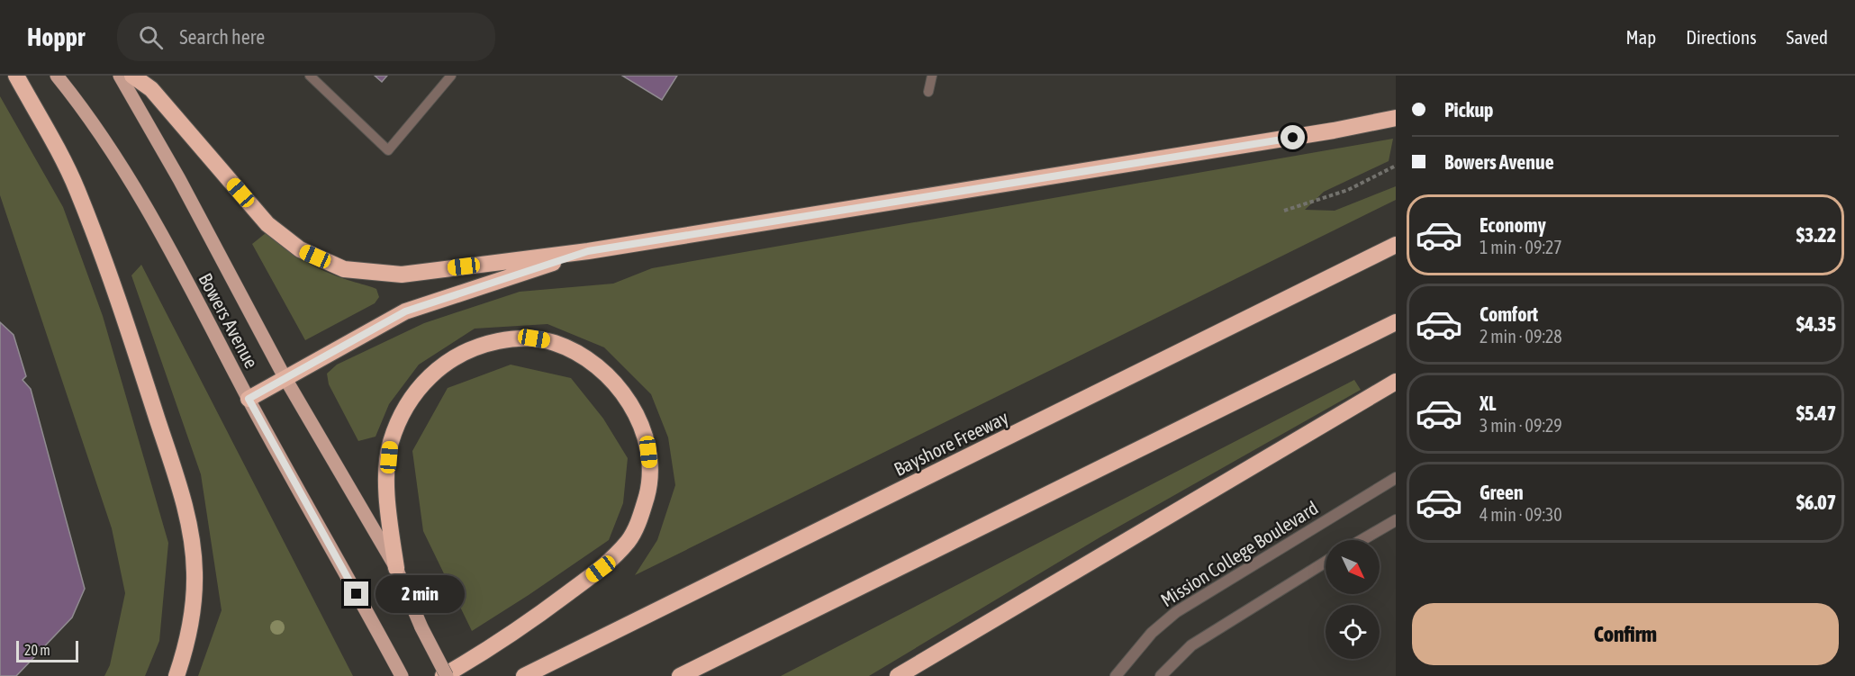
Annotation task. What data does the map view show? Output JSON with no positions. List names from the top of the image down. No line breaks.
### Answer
{"streets":{"highway":["Bayshore Freeway"],"main road":["Bowers Avenue"],"street":["Mission College Boulevard"]},"scale_bar":"20 m","north":"bottom right","page":{"header":"Hoppr","search":"Search here","nav":["Map","Directions","Saved"],"banner":["Pickup","Bowers Avenue"],"list":[{"name":"Economy","note":"1 min · 09:27","value":"$3.22"},{"name":"Comfort","note":"2 min · 09:28","value":"$4.35"},{"name":"XL","note":"3 min · 09:29","value":"$5.47"},{"name":"Green","note":"4 min · 09:30","value":"$6.07"}],"bubble":"2 min","buttons":"Confirm","scale":"20 m"}}
